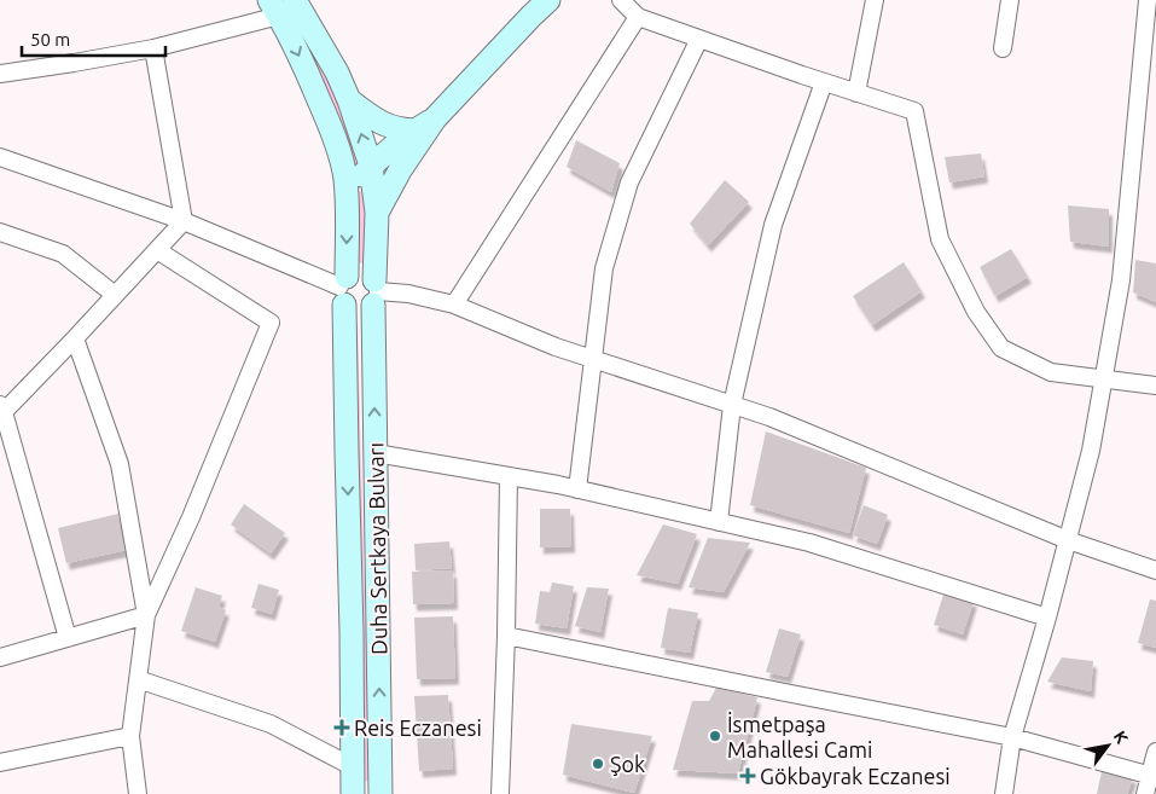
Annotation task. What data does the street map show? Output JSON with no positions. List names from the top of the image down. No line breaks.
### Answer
{"streets":{"main road":["Duha Sertkaya Bulvarı"]},"places":{"health":["Reis Eczanesi","Gökbayrak Eczanesi"],"other":["İsmetpaşa Mahallesi Cami","Şok"]},"scale_bar":"50 m","north":"top right"}
